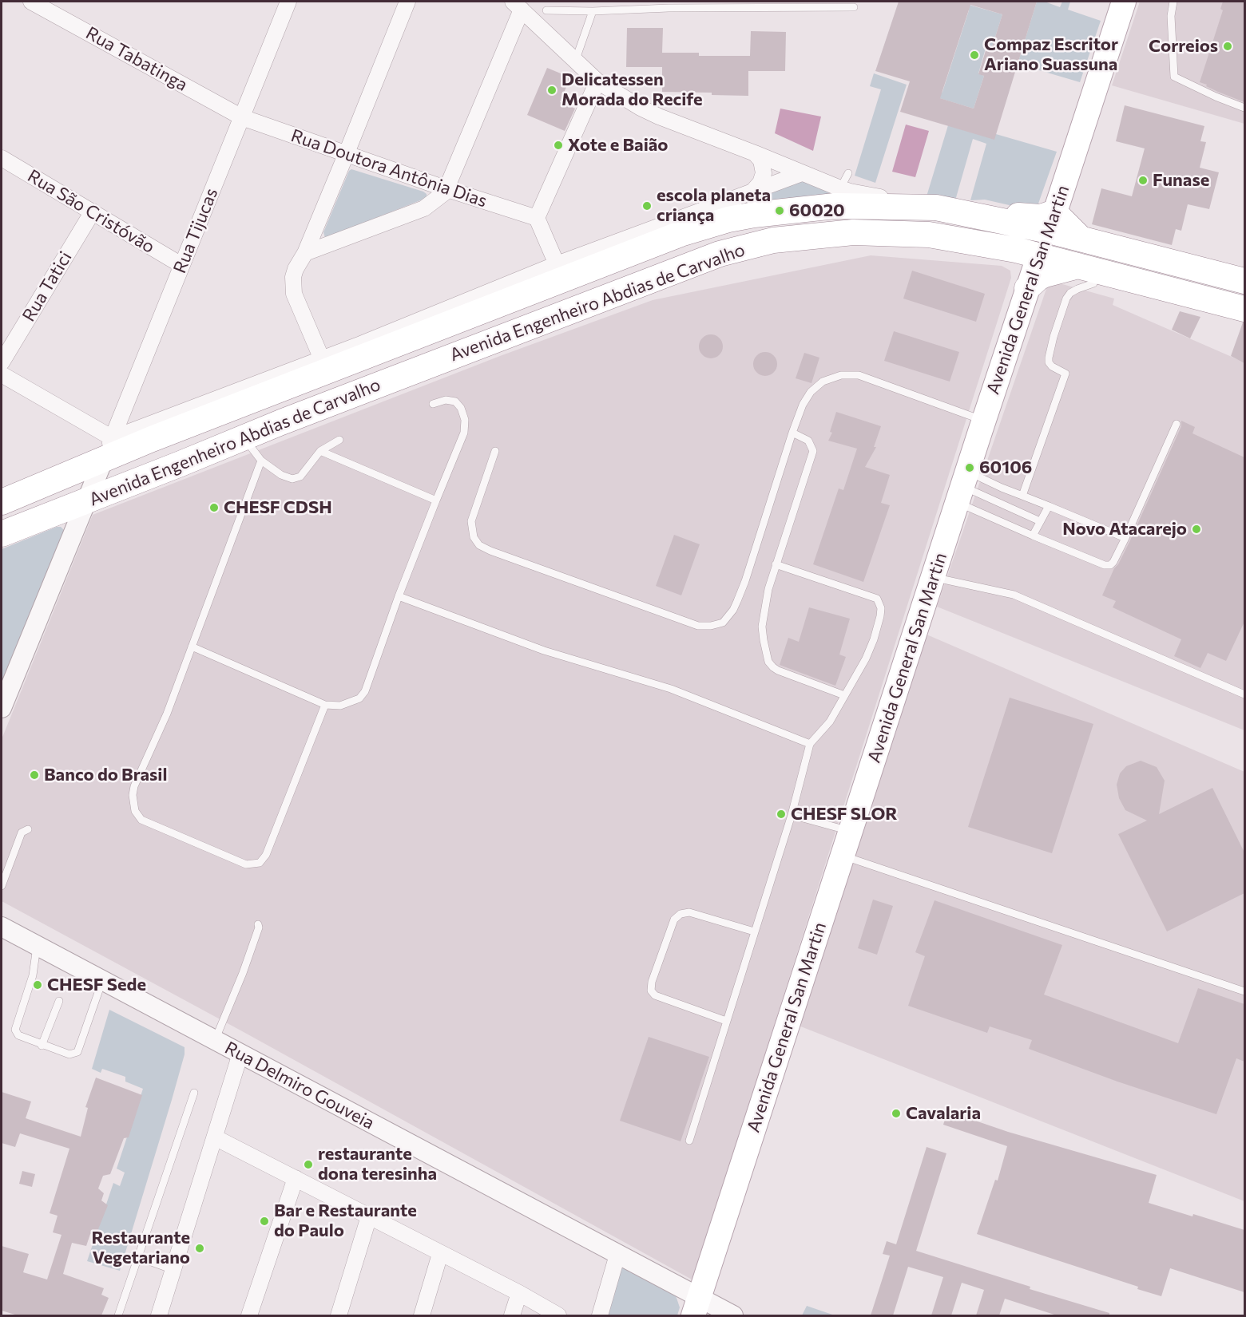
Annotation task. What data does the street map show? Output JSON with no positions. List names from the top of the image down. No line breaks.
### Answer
{"streets":{"highway":["Avenida Engenheiro Abdias de Carvalho"],"main road":["Avenida General San Martin"],"street":["Rua Tabatinga","Rua Doutora Antônia Dias","Rua São Cristóvão","Rua Tijucas","Rua Tatici","Rua Delmiro Gouveia"]},"crossings":[["Rua Tabatinga","Rua Doutora Antônia Dias"],["Rua Tabatinga","Rua Tijucas"],["Rua Doutora Antônia Dias","Rua Tijucas"],["Rua São Cristóvão","Rua Tijucas"],["Rua São Cristóvão","Rua Tatici"],["Rua Tijucas","Avenida Engenheiro Abdias de Carvalho"],["Avenida General San Martin","Avenida Engenheiro Abdias de Carvalho"],["Avenida General San Martin","Rua Delmiro Gouveia"]],"places":["Correios","Compaz Escritor Ariano Suassuna","Delicatessen Morada do Recife","Xote e Baião","Funase","escola planeta criança","60020","60106","CHESF CDSH","Novo Atacarejo","Banco do Brasil","CHESF SLOR","CHESF Sede","Cavalaria","restaurante dona teresinha","Bar e Restaurante do Paulo","Restaurante Vegetariano"]}
